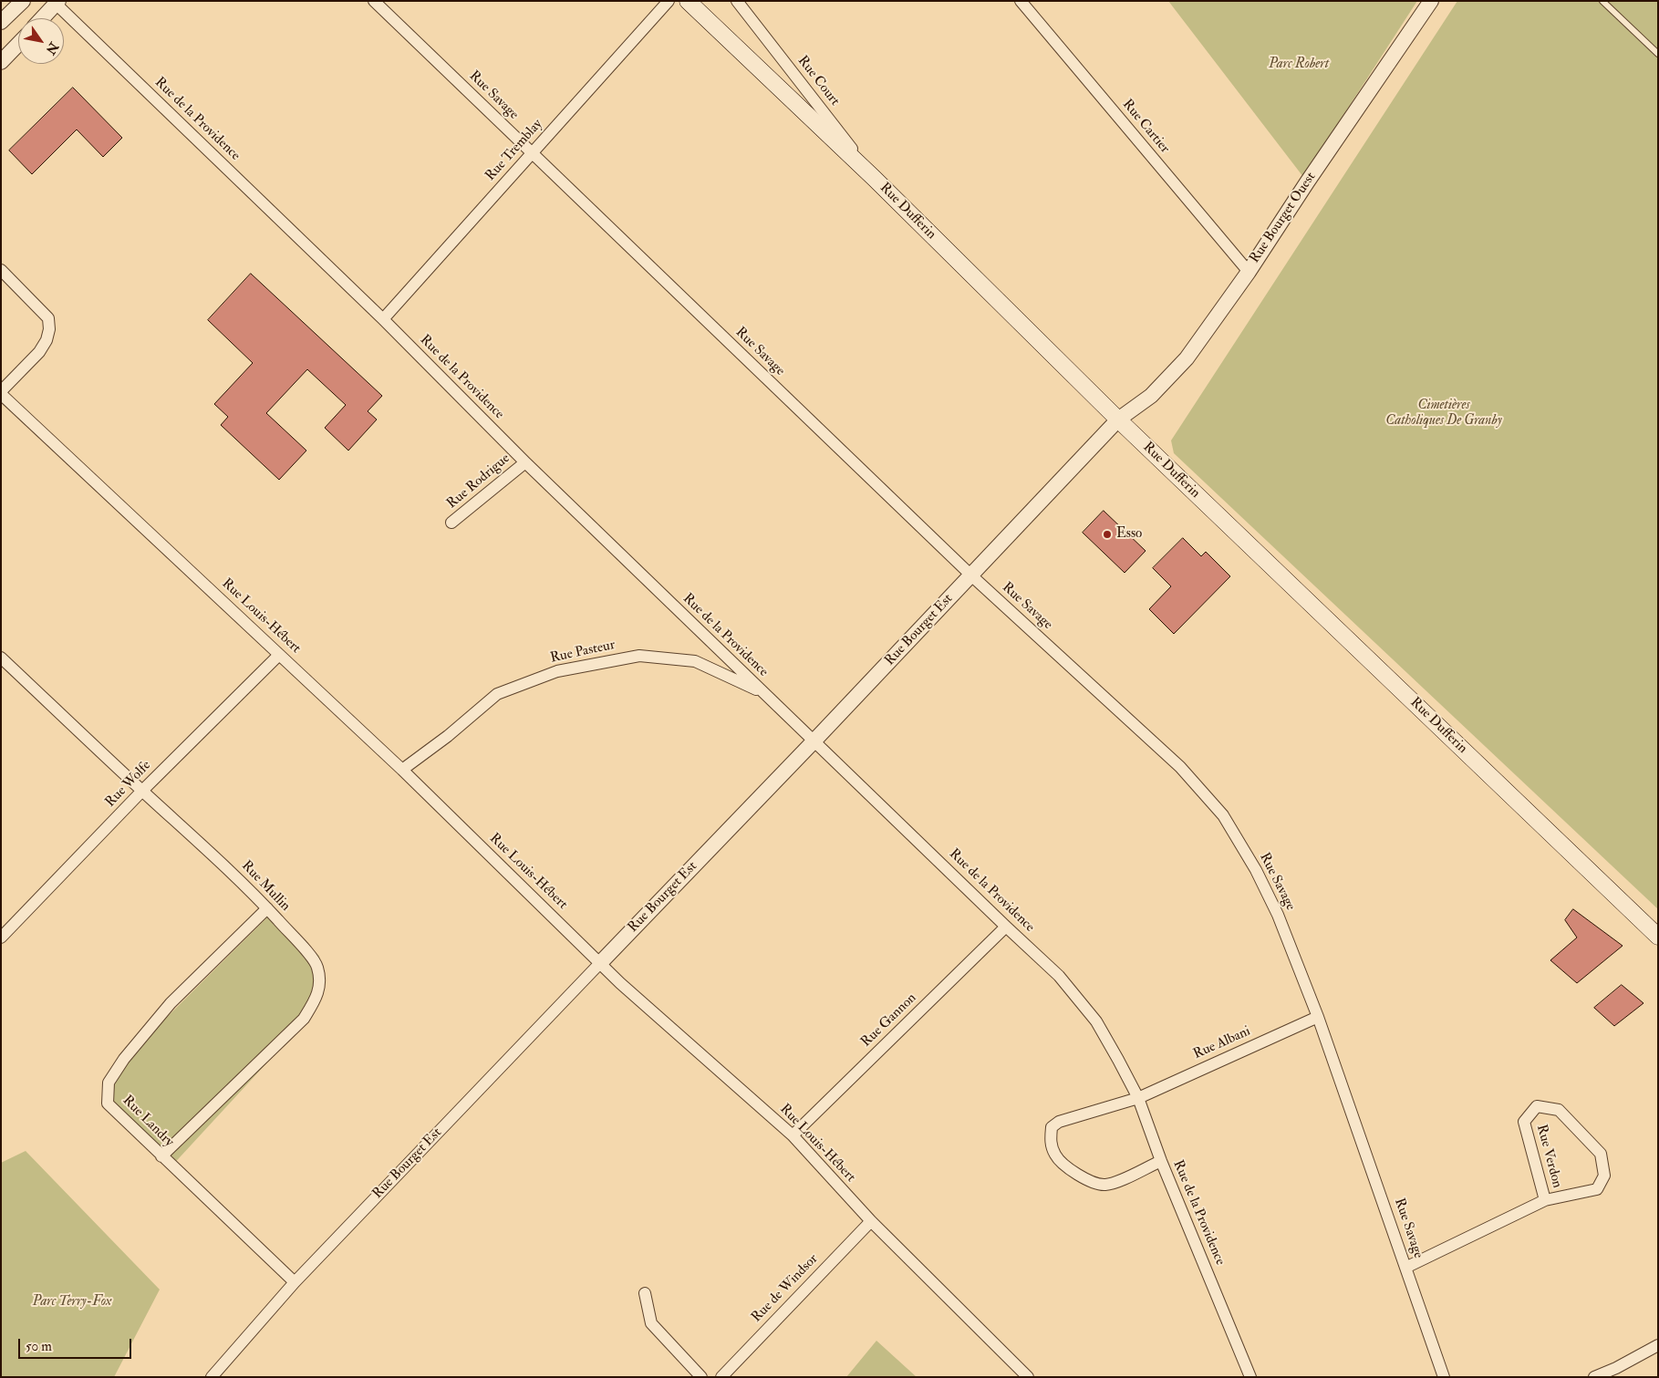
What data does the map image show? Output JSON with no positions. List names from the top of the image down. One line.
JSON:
{"streets":{"main road":["Rue Dufferin"],"street":["Rue Court","Rue Savage","Rue de la Providence","Rue Cartier","Rue Tremblay","Rue Bourget Ouest","Rue Rodrigue","Rue Louis-Hébert","Rue Bourget Est","Rue Pasteur","Rue Wolfe","Rue Mullin","Rue Gannon","Rue Albani","Rue Landry","Rue Verdon","Rue de Windsor"]},"crossings":[["Rue Court","Rue Dufferin"],["Rue Savage","Rue Tremblay"],["Rue Savage","Rue Bourget Est"],["Rue Savage","Rue Albani"],["Rue Savage","Rue Verdon"],["Rue de la Providence","Rue Tremblay"],["Rue de la Providence","Rue Rodrigue"],["Rue de la Providence","Rue Bourget Est"],["Rue de la Providence","Rue Pasteur"],["Rue de la Providence","Rue Gannon"],["Rue de la Providence","Rue Albani"],["Rue Cartier","Rue Bourget Ouest"],["Rue Dufferin","Rue Bourget Ouest"],["Rue Dufferin","Rue Bourget Est"],["Rue Bourget Ouest","Rue Bourget Est"],["Rue Louis-Hébert","Rue Bourget Est"],["Rue Louis-Hébert","Rue Pasteur"],["Rue Louis-Hébert","Rue Wolfe"],["Rue Louis-Hébert","Rue Gannon"],["Rue Louis-Hébert","Rue de Windsor"],["Rue Bourget Est","Rue Landry"],["Rue Wolfe","Rue Mullin"],["Rue Mullin","Rue Landry"]],"parks":["Parc Robert","Cimetières Catholiques De Granby","Parc Terry-Fox"],"places":["Esso"],"scale_bar":"50 m","north":"bottom right"}
